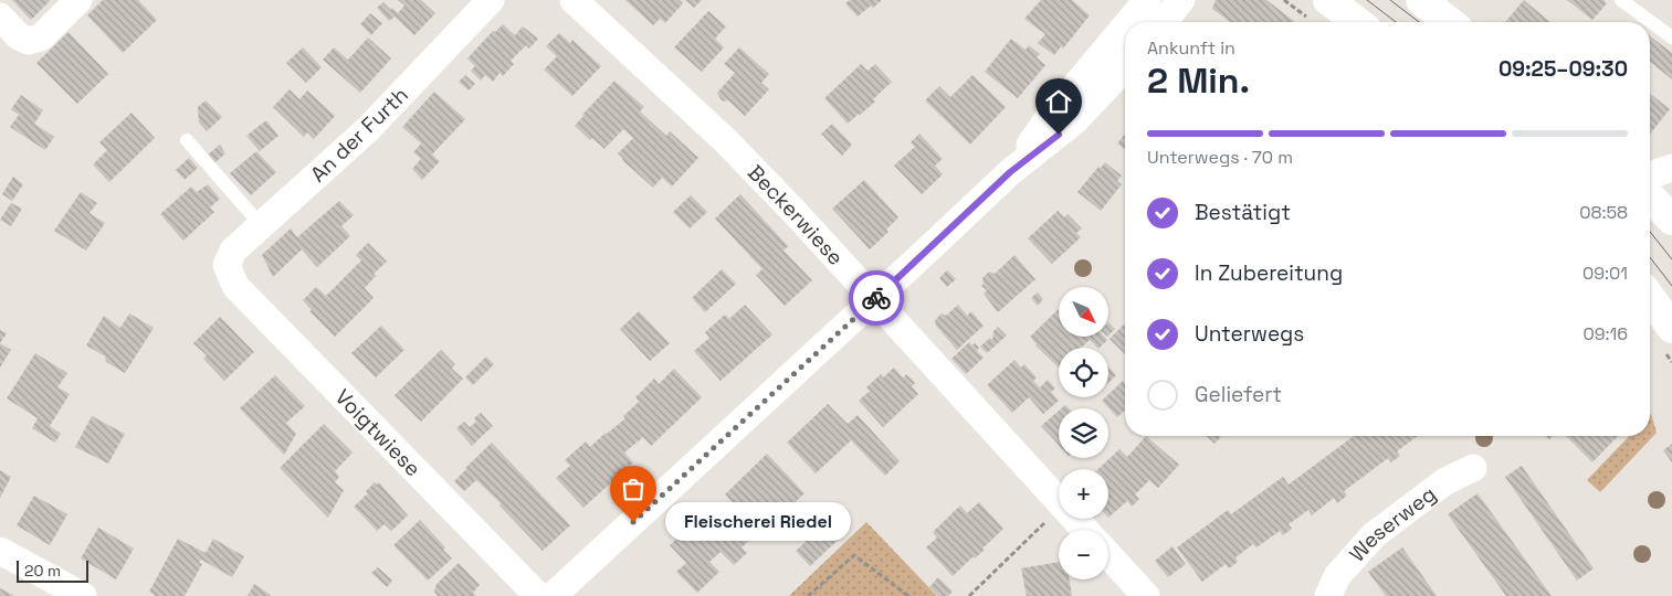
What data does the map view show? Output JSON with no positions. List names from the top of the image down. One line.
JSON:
{"streets":{"street":["An der Furth","Beckerwiese","Voigtwiese","Weserweg"]},"crossings":[["An der Furth","Voigtwiese"]],"places":["Fleischerei Riedel"],"scale_bar":"20 m","north":"bottom right","page":{"heading":["2 Min.","Ankunft in","09:25–09:30"],"bar":"Unterwegs · 70 m","list":[["Bestätigt","08:58"],["In Zubereitung","09:01"],["Unterwegs","09:16"],"Geliefert"],"map_buttons":["+","−"],"bubble":"Fleischerei Riedel","scale":"20 m"}}
